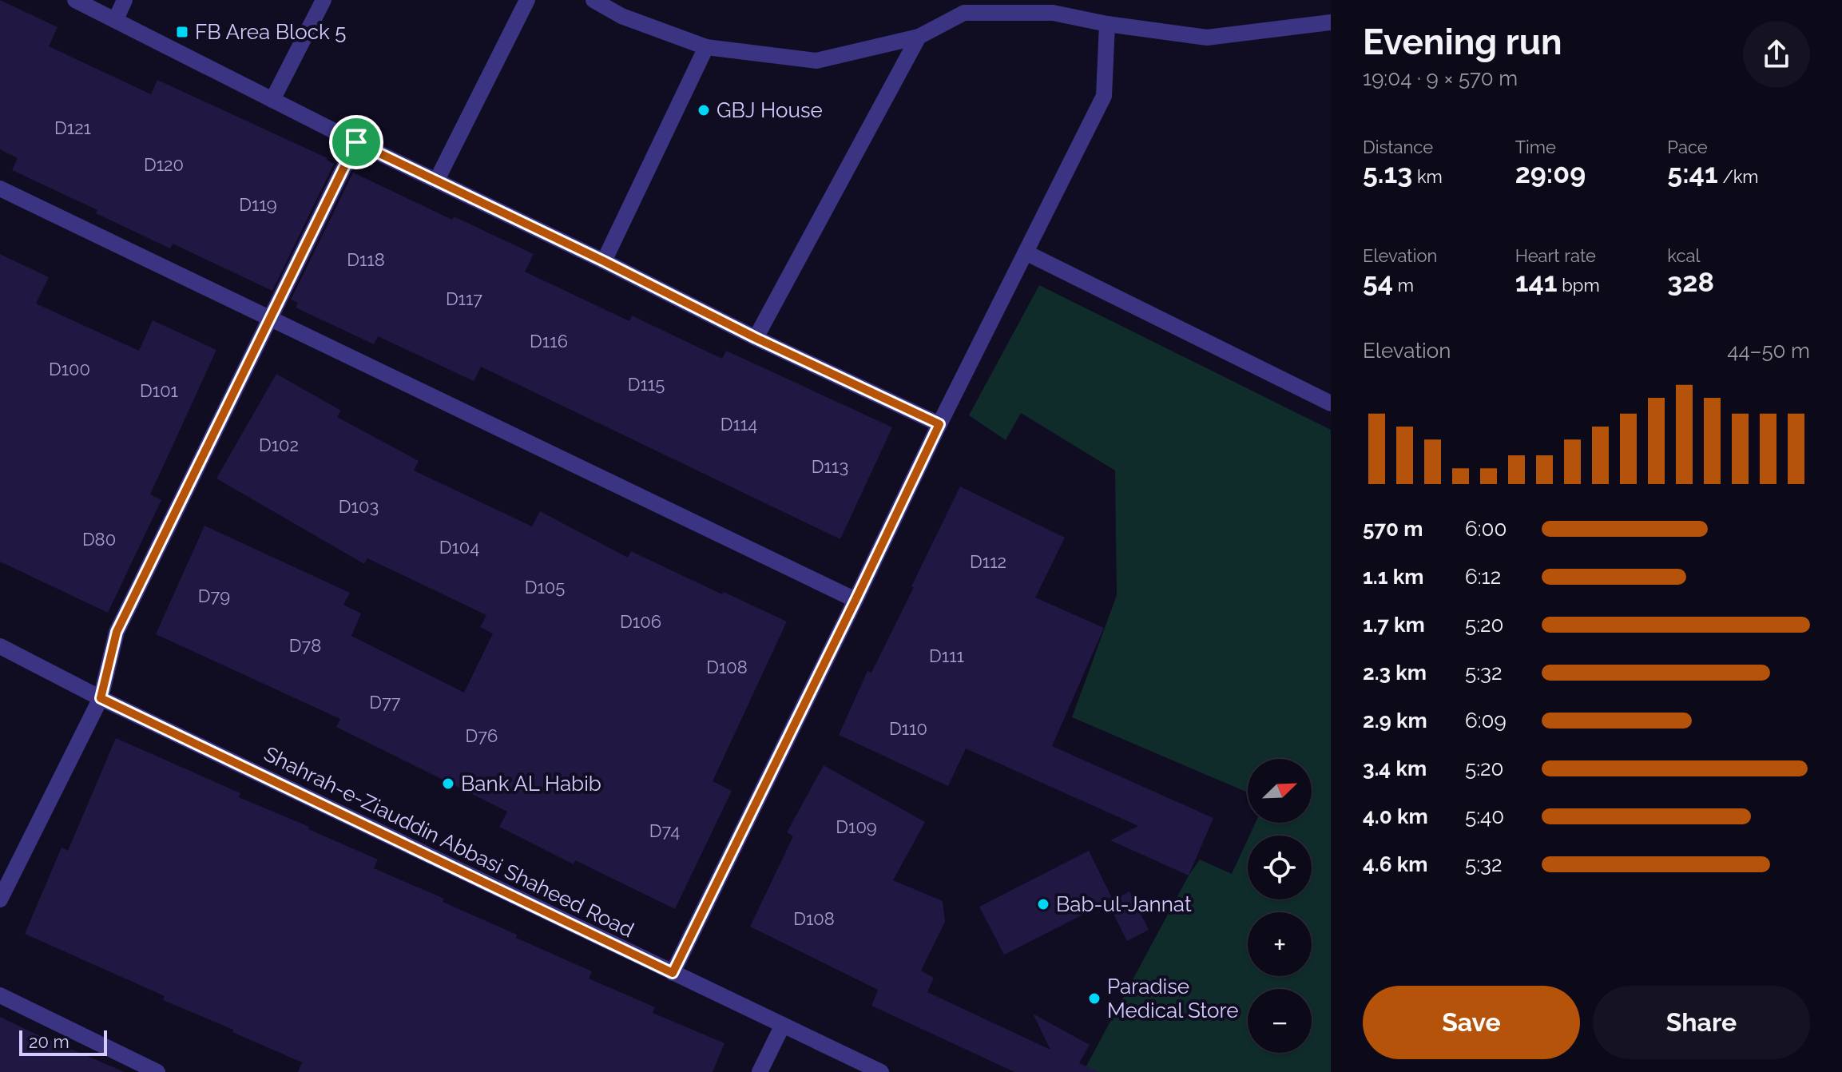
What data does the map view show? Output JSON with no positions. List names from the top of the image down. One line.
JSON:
{"streets":{"street":["Shahrah-e-Ziauddin Abbasi Shaheed Road"]},"places":{"transit":["FB Area Block 5"],"other":["GBJ House","Bank AL Habib","Bab-ul-Jannat","Paradise Medical Store"]},"house_numbers":["D121","D120","D119","D118","D117","D116","D100","D115","D101","D114","D102","D113","D103","D80","D104","D112","D105","D79","D106","D78","D111","D108","D77","D110","D76","D109","D74","D108"],"scale_bar":"20 m","north":"top right","page":{"heading":["Evening run","19:04 · 9 × 570 m"],"stats":[["Distance","5.13 km"],["Time","29:09"],["Pace","5:41 /km"],["Elevation","54 m"],["Heart rate","141 bpm"],["kcal","328"]],"chart":["Elevation","44–50 m"],"list":[{"name":"570 m","note":"6:00"},{"name":"1.1 km","note":"6:12"},{"name":"1.7 km","note":"5:20"},{"name":"2.3 km","note":"5:32"},{"name":"2.9 km","note":"6:09"},{"name":"3.4 km","note":"5:20"},{"name":"4.0 km","note":"5:40"},{"name":"4.6 km","note":"5:32"}],"map_buttons":["+","−"],"buttons":["Save","Share"],"scale":"20 m"}}
